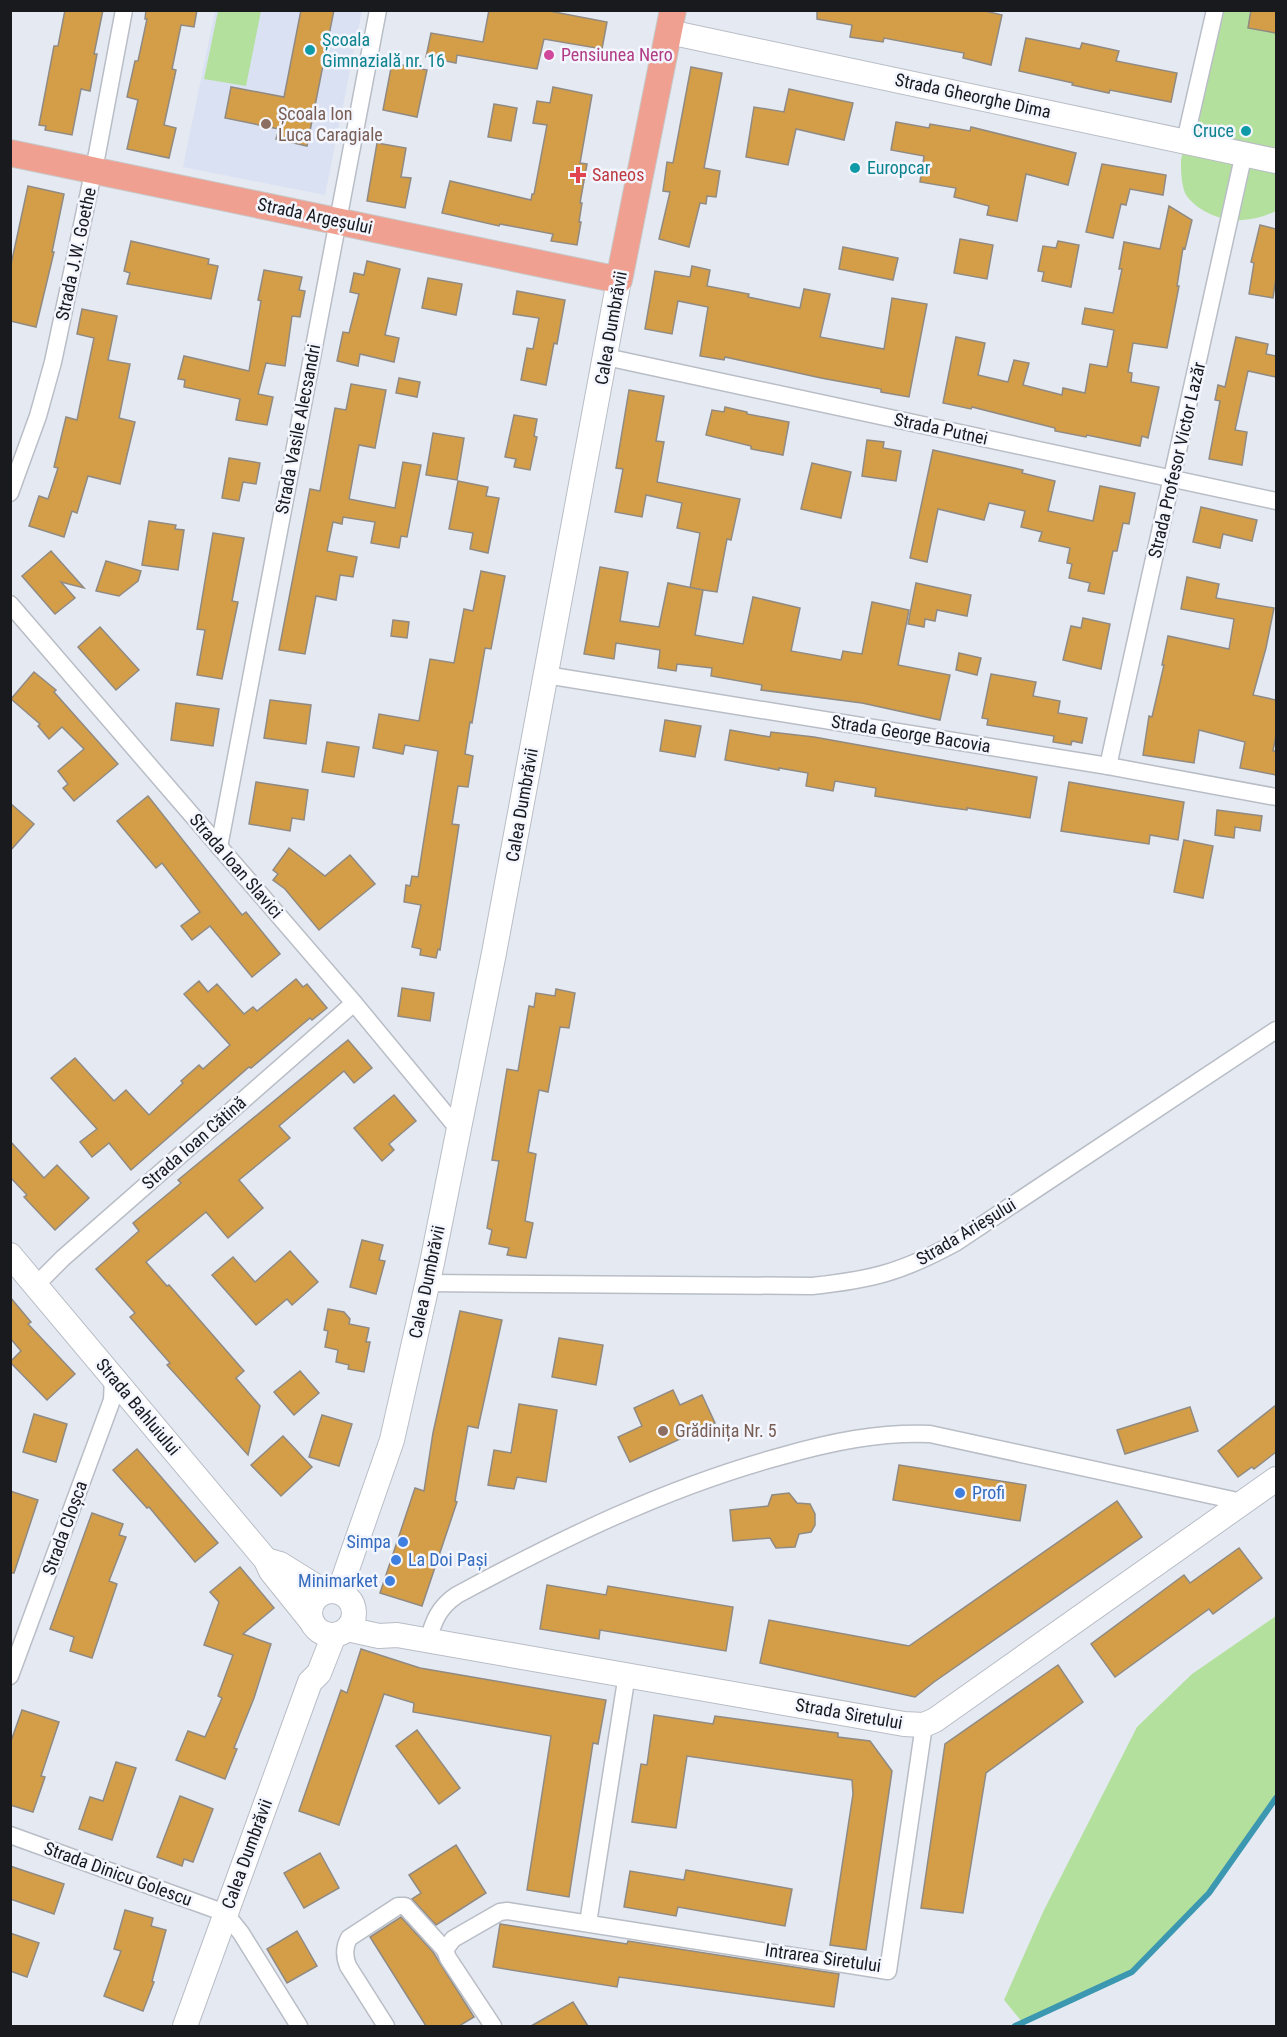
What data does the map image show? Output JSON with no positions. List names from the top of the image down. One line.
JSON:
{"streets":{"main road":["Strada Gheorghe Dima","Strada Argeșului","Calea Dumbrăvii","Strada Bahluiului","Strada Siretului"],"street":["Strada J.W. Goethe","Strada Vasile Alecsandri","Strada Putnei","Strada Profesor Victor Lazăr","Strada George Bacovia","Strada Ioan Slavici","Strada Ioan Cătină","Strada Arieșului","Strada Cloșca","Strada Dinicu Golescu","Intrarea Siretului"]},"crossings":[["Strada Gheorghe Dima","Calea Dumbrăvii"],["Strada Gheorghe Dima","Strada Profesor Victor Lazăr"],["Strada Argeșului","Strada J.W. Goethe"],["Strada Argeșului","Calea Dumbrăvii"],["Strada Argeșului","Strada Vasile Alecsandri"],["Calea Dumbrăvii","Strada Putnei"],["Calea Dumbrăvii","Strada George Bacovia"],["Calea Dumbrăvii","Strada Ioan Slavici"],["Calea Dumbrăvii","Strada Arieșului"],["Calea Dumbrăvii","Strada Bahluiului"],["Calea Dumbrăvii","Strada Siretului"],["Calea Dumbrăvii","Strada Dinicu Golescu"],["Strada Vasile Alecsandri","Strada Ioan Slavici"],["Strada Putnei","Strada Profesor Victor Lazăr"],["Strada Profesor Victor Lazăr","Strada George Bacovia"],["Strada Ioan Slavici","Strada Ioan Cătină"],["Strada Ioan Cătină","Strada Bahluiului"],["Strada Bahluiului","Strada Cloșca"],["Strada Bahluiului","Strada Siretului"],["Strada Siretului","Intrarea Siretului"]],"places":{"other":["Școala Gimnazială nr. 16","Pensiunea Nero","Școala Ion Luca Caragiale","Cruce","Europcar","Grădinița Nr. 5","Profi","Simpa","La Doi Pași","Minimarket"],"health":["Saneos"]}}
